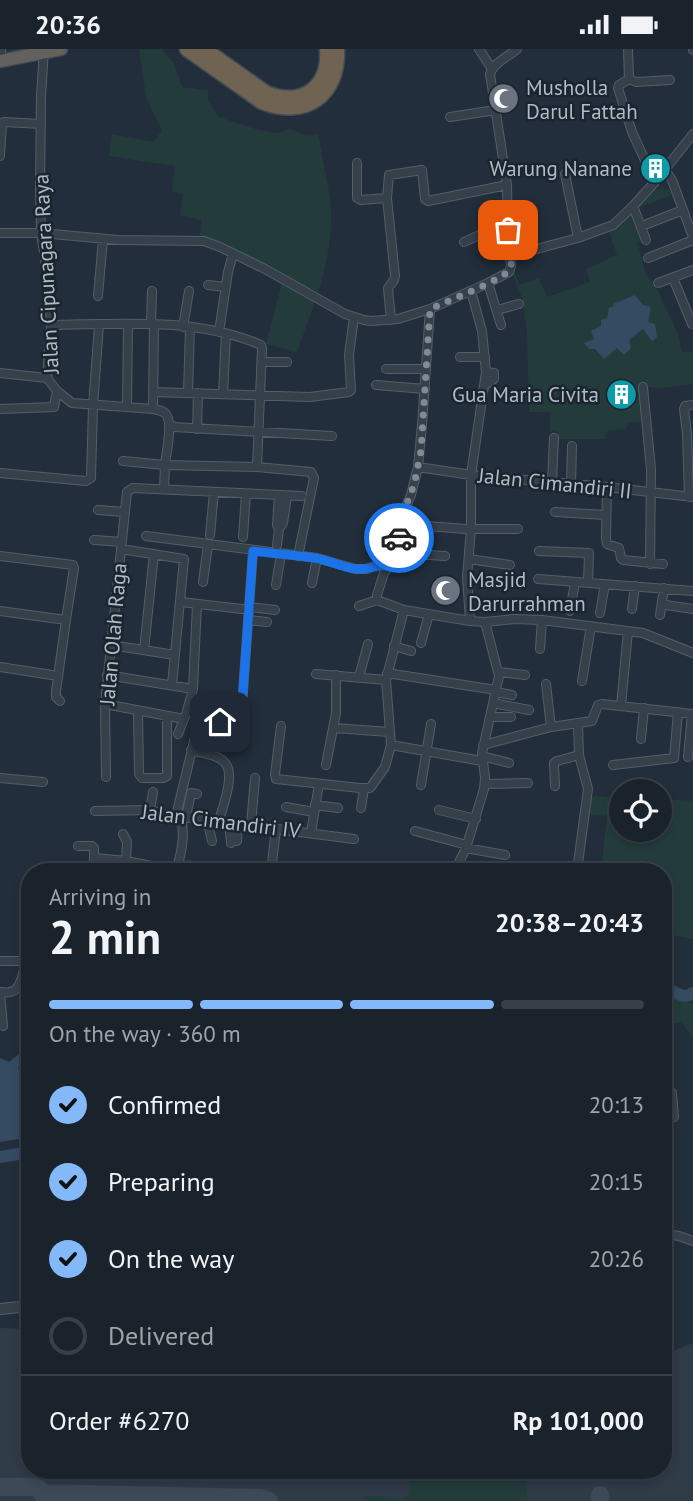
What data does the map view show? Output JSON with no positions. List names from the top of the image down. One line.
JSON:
{"streets":{"street":["Jalan Cipunagara Raya","Jalan Cimandiri II","Jalan Olah Raga","Jalan Cimandiri IV"]},"places":{"mosque":["Musholla Darul Fattah","Masjid Darurrahman"],"building":["Warung Nanane","Gua Maria Civita"]},"page":{"status":"20:36","heading":["2 min","Arriving in","20:38–20:43"],"panel":["Order #6270","Rp 101,000"],"bar":"On the way · 360 m","list":[["Confirmed","20:13"],["Preparing","20:15"],["On the way","20:26"],"Delivered"]}}
